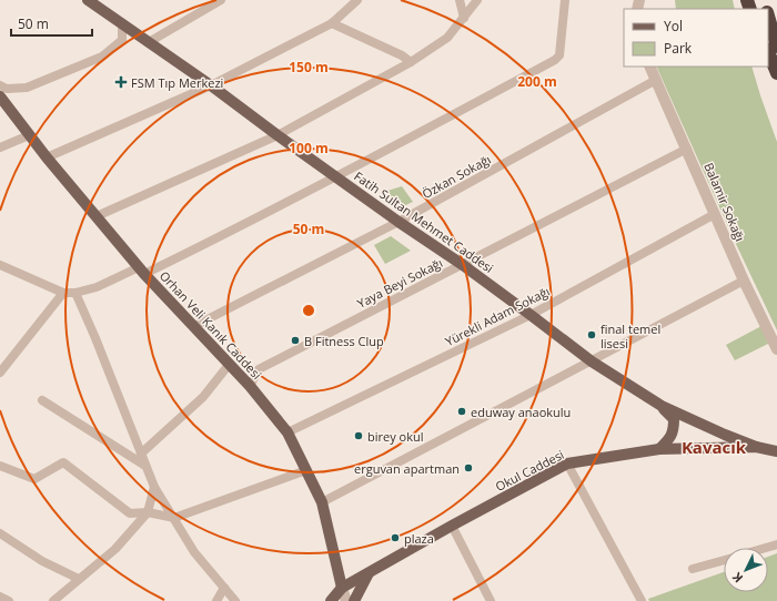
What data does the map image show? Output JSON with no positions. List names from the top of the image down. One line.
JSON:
{"streets":{"main road":["Fatih Sultan Mehmet Caddesi","Orhan Veli Kanık Caddesi","Okul Caddesi"],"street":["Özkan Sokağı","Balamir Sokağı","Yaya Beyi Sokağı","Yürekli Adam Sokağı"]},"crossings":[["Özkan Sokağı","Balamir Sokağı"],["Özkan Sokağı","Fatih Sultan Mehmet Caddesi"],["Özkan Sokağı","Orhan Veli Kanık Caddesi"],["Balamir Sokağı","Yaya Beyi Sokağı"],["Balamir Sokağı","Yürekli Adam Sokağı"],["Fatih Sultan Mehmet Caddesi","Yaya Beyi Sokağı"],["Fatih Sultan Mehmet Caddesi","Yürekli Adam Sokağı"],["Fatih Sultan Mehmet Caddesi","Okul Caddesi"],["Yaya Beyi Sokağı","Orhan Veli Kanık Caddesi"],["Yürekli Adam Sokağı","Orhan Veli Kanık Caddesi"],["Orhan Veli Kanık Caddesi","Okul Caddesi"]],"districts":["Kavacık"],"places":{"health":["FSM Tıp Merkezi"],"other":["final temel lisesi","B Fitness Clup","eduway anaokulu","birey okul","erguvan apartman","plaza"]},"legend":["Yol","Park"],"scale_bar":"50 m","north":"bottom left","rings":["150 m","200 m","100 m","50 m"]}
